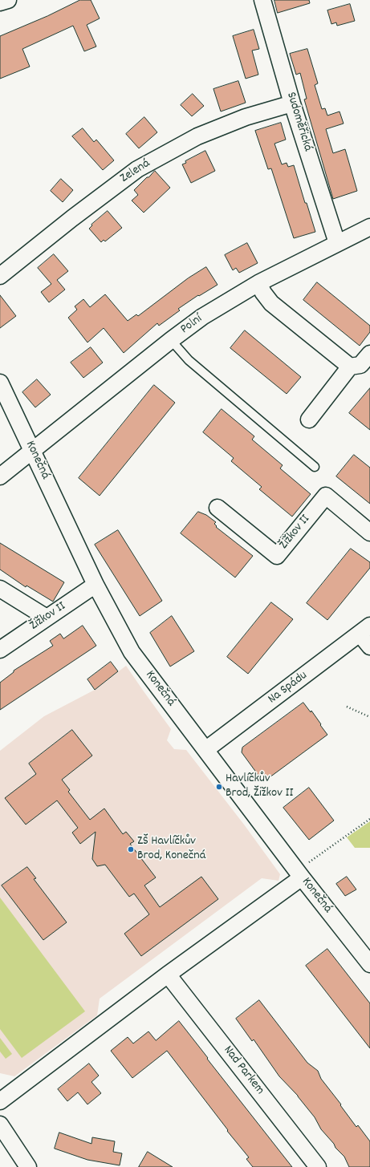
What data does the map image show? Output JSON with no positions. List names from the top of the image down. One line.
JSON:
{"streets":{"street":["Sudoměřická","Zelená","Polní","Konečná","Žižkov II","Na Spádu","Nad Parkem"]},"crossings":[["Sudoměřická","Zelená"],["Sudoměřická","Polní"],["Polní","Konečná"],["Konečná","Žižkov II"],["Konečná","Na Spádu"]],"places":["Havlíčkův Brod, Žižkov II","ZŠ Havlíčkův Brod, Konečná"]}
